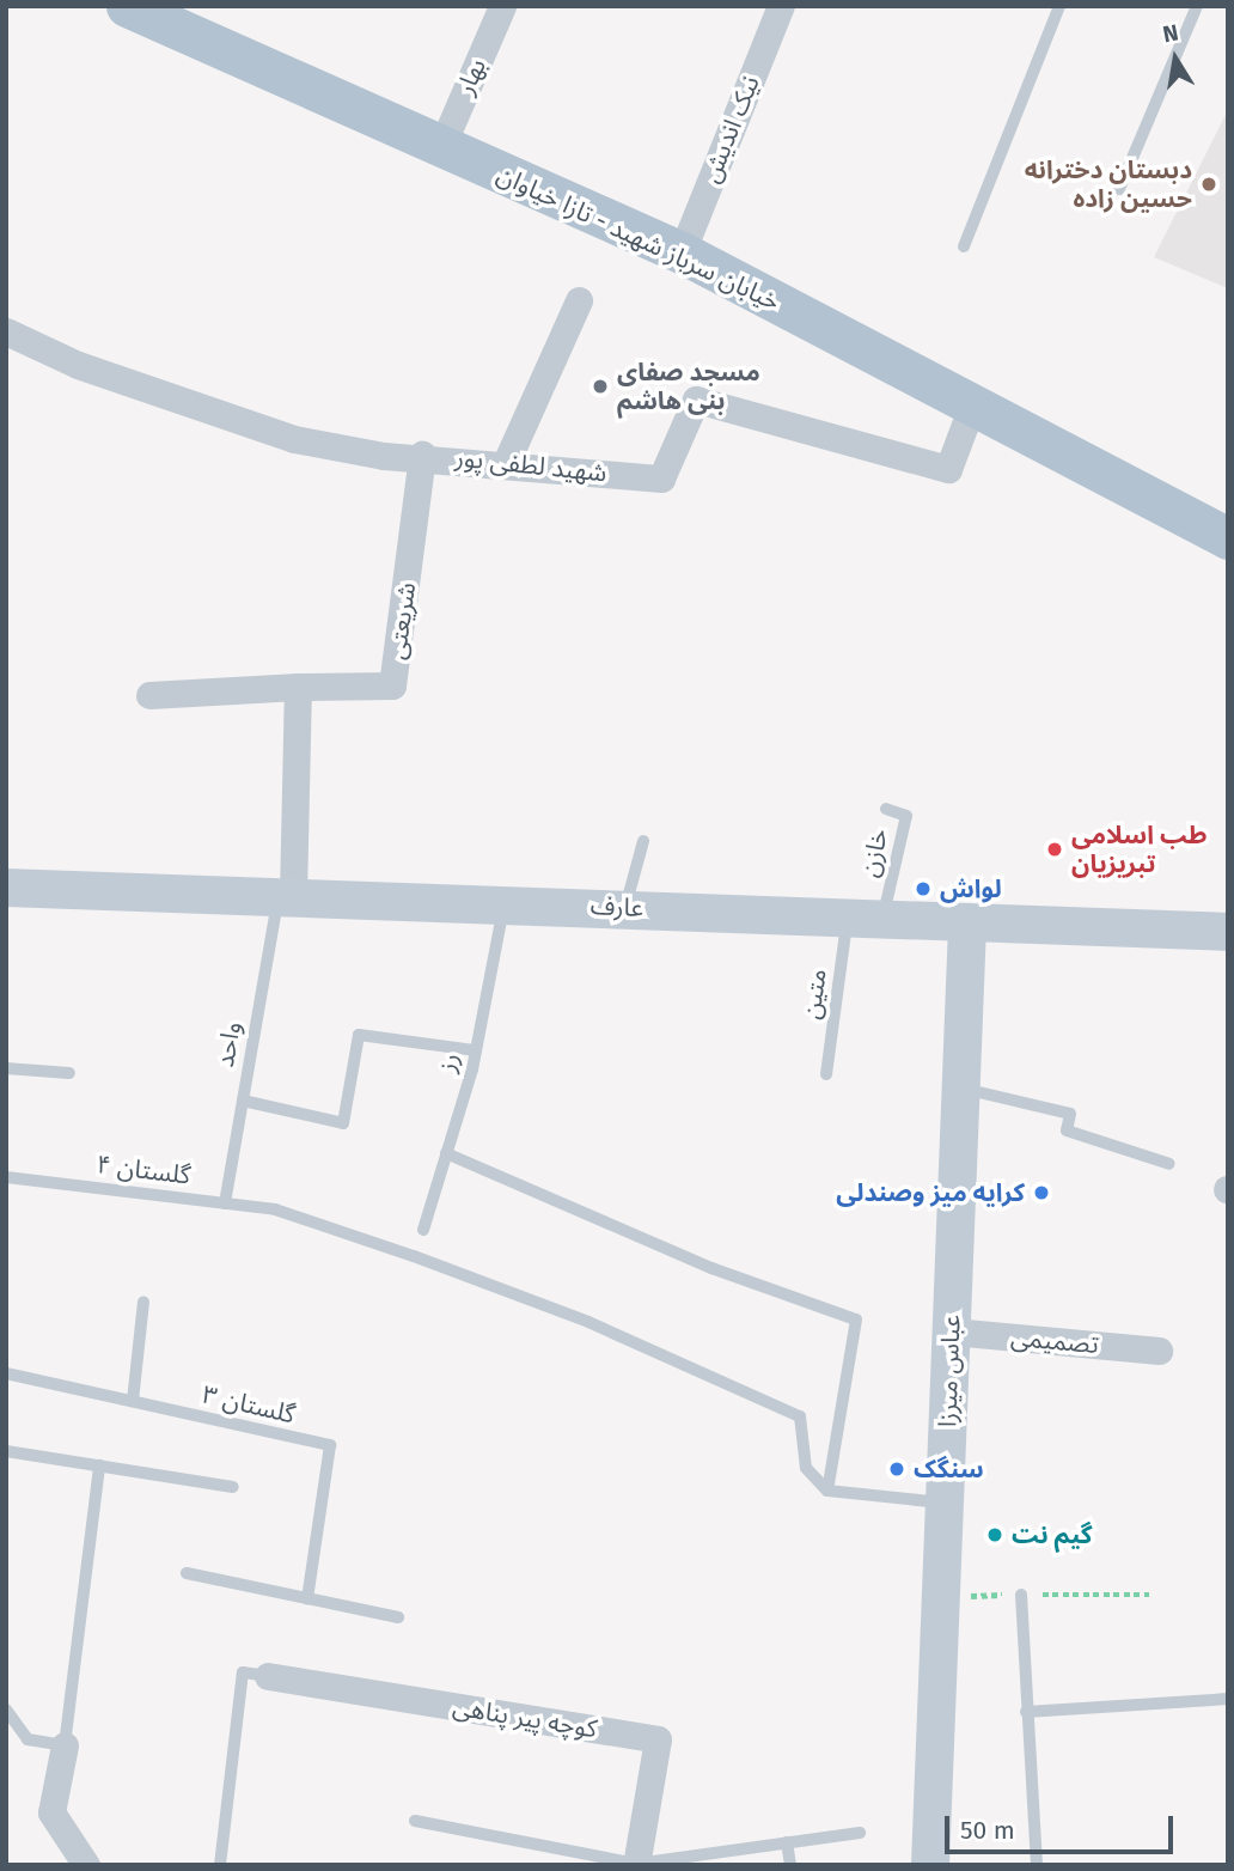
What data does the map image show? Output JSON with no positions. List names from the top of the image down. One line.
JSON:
{"streets":{"main road":["خیابان سرباز شهید - تازا خیاوان","عارف","عباس میرزا"],"street":["بهار","نیک اندیش","شهید لطفی پور","شریعتی","تصمیمی","کوچه پیر پناهی"],"lane":["خازن","متین","واحد","رز","گلستان ۴","گلستان ۳"]},"crossings":[["بهار","خیابان سرباز شهید - تازا خیاوان"],["نیک اندیش","خیابان سرباز شهید - تازا خیاوان"],["خیابان سرباز شهید - تازا خیاوان","شهید لطفی پور"],["شهید لطفی پور","شریعتی"],["خازن","عارف"],["خازن","متین"],["عارف","متین"],["عارف","واحد"],["عارف","رز"],["عارف","عباس میرزا"],["واحد","گلستان ۴"],["تصمیمی","عباس میرزا"]],"places":["دبستان دخترانه حسین زاده","مسجد صفای بنی هاشم","طب اسلامی تبریزیان","لواش","کرایه میز وصندلی","سنگک","گیم نت"],"scale_bar":"50 m","north":"top"}
